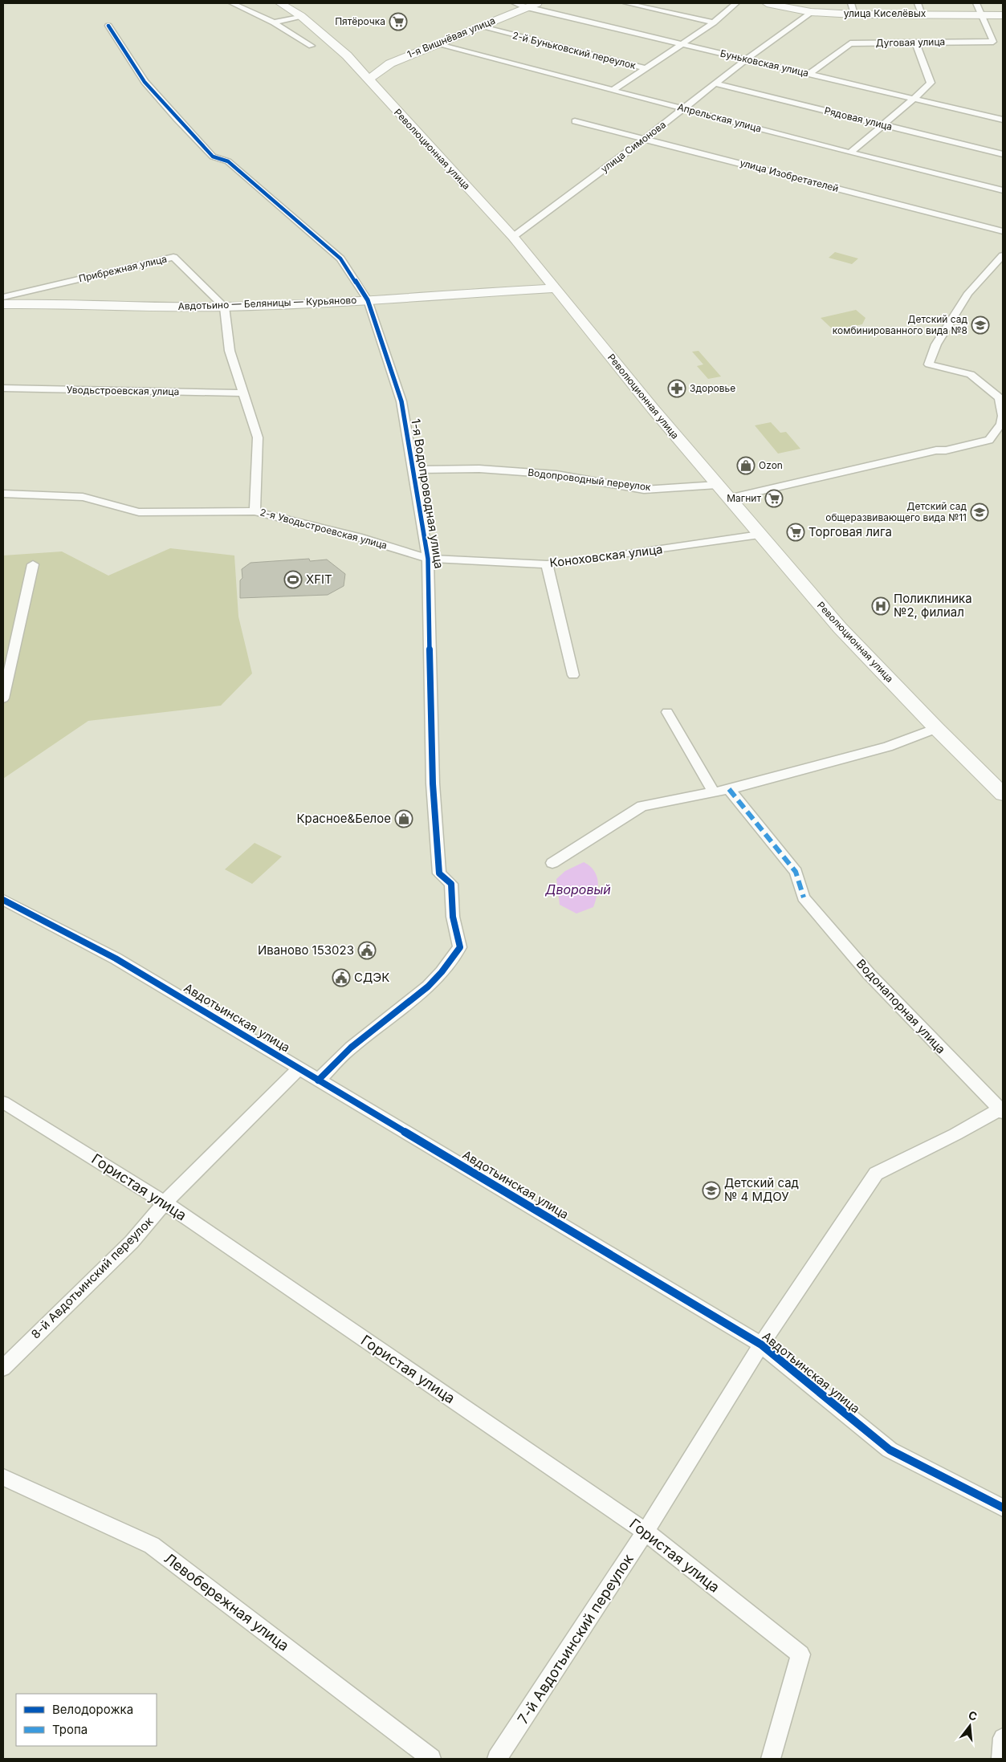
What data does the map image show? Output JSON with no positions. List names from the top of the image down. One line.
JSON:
{"streets":{"main road":["улица Киселёвых","1-я Вишнёвая улица","Революционная улица","Авдотьино — Беляницы — Курьяново"],"street":["Дуговая улица","2-й Буньковский переулок","Буньковская улица","Апрельская улица","Рядовая улица","улица Симонова","улица Изобретателей","Прибрежная улица","Уводьстроевская улица","Водопроводный переулок","1-я Водопроводная улица","2-я Уводьстроевская улица","Коноховская улица","Водонапорная улица","Авдотьинская улица","Гористая улица","8-й Авдотьинский переулок","Левобережная улица","7-й Авдотьинский переулок"]},"crossings":[["улица Киселёвых","Дуговая улица"],["улица Киселёвых","улица Симонова"],["1-я Вишнёвая улица","2-й Буньковский переулок"],["1-я Вишнёвая улица","Буньковская улица"],["1-я Вишнёвая улица","Апрельская улица"],["1-я Вишнёвая улица","Революционная улица"],["Дуговая улица","Буньковская улица"],["Буньковская улица","улица Симонова"],["Апрельская улица","улица Симонова"],["Рядовая улица","улица Симонова"],["улица Симонова","Революционная улица"],["улица Симонова","улица Изобретателей"],["Революционная улица","Авдотьино — Беляницы — Курьяново"],["Революционная улица","Водопроводный переулок"],["Революционная улица","Коноховская улица"],["Прибрежная улица","Авдотьино — Беляницы — Курьяново"],["Авдотьино — Беляницы — Курьяново","1-я Водопроводная улица"],["Водопроводный переулок","1-я Водопроводная улица"],["1-я Водопроводная улица","2-я Уводьстроевская улица"],["1-я Водопроводная улица","Коноховская улица"],["1-я Водопроводная улица","Авдотьинская улица"],["2-я Уводьстроевская улица","Коноховская улица"],["Водонапорная улица","7-й Авдотьинский переулок"],["Авдотьинская улица","8-й Авдотьинский переулок"],["Авдотьинская улица","7-й Авдотьинский переулок"],["Гористая улица","8-й Авдотьинский переулок"],["Гористая улица","7-й Авдотьинский переулок"]],"water":["Дворовый"],"places":{"supermarket":["Пятёрочка","Магнит","Торговая лига"],"school or university":["Детский сад комбинированного вида №8","Детский сад общеразвивающего вида №11","Детский сад № 4 МДОУ"],"pharmacy":["Здоровье"],"shop":["Ozon","Красное&Белое"],"sports":["XFIT"],"hospital":["Поликлиника №2, филиал"],"public building":["Иваново 153023","СДЭК"]},"legend":["Велодорожка","Тропа"],"north":"top"}
